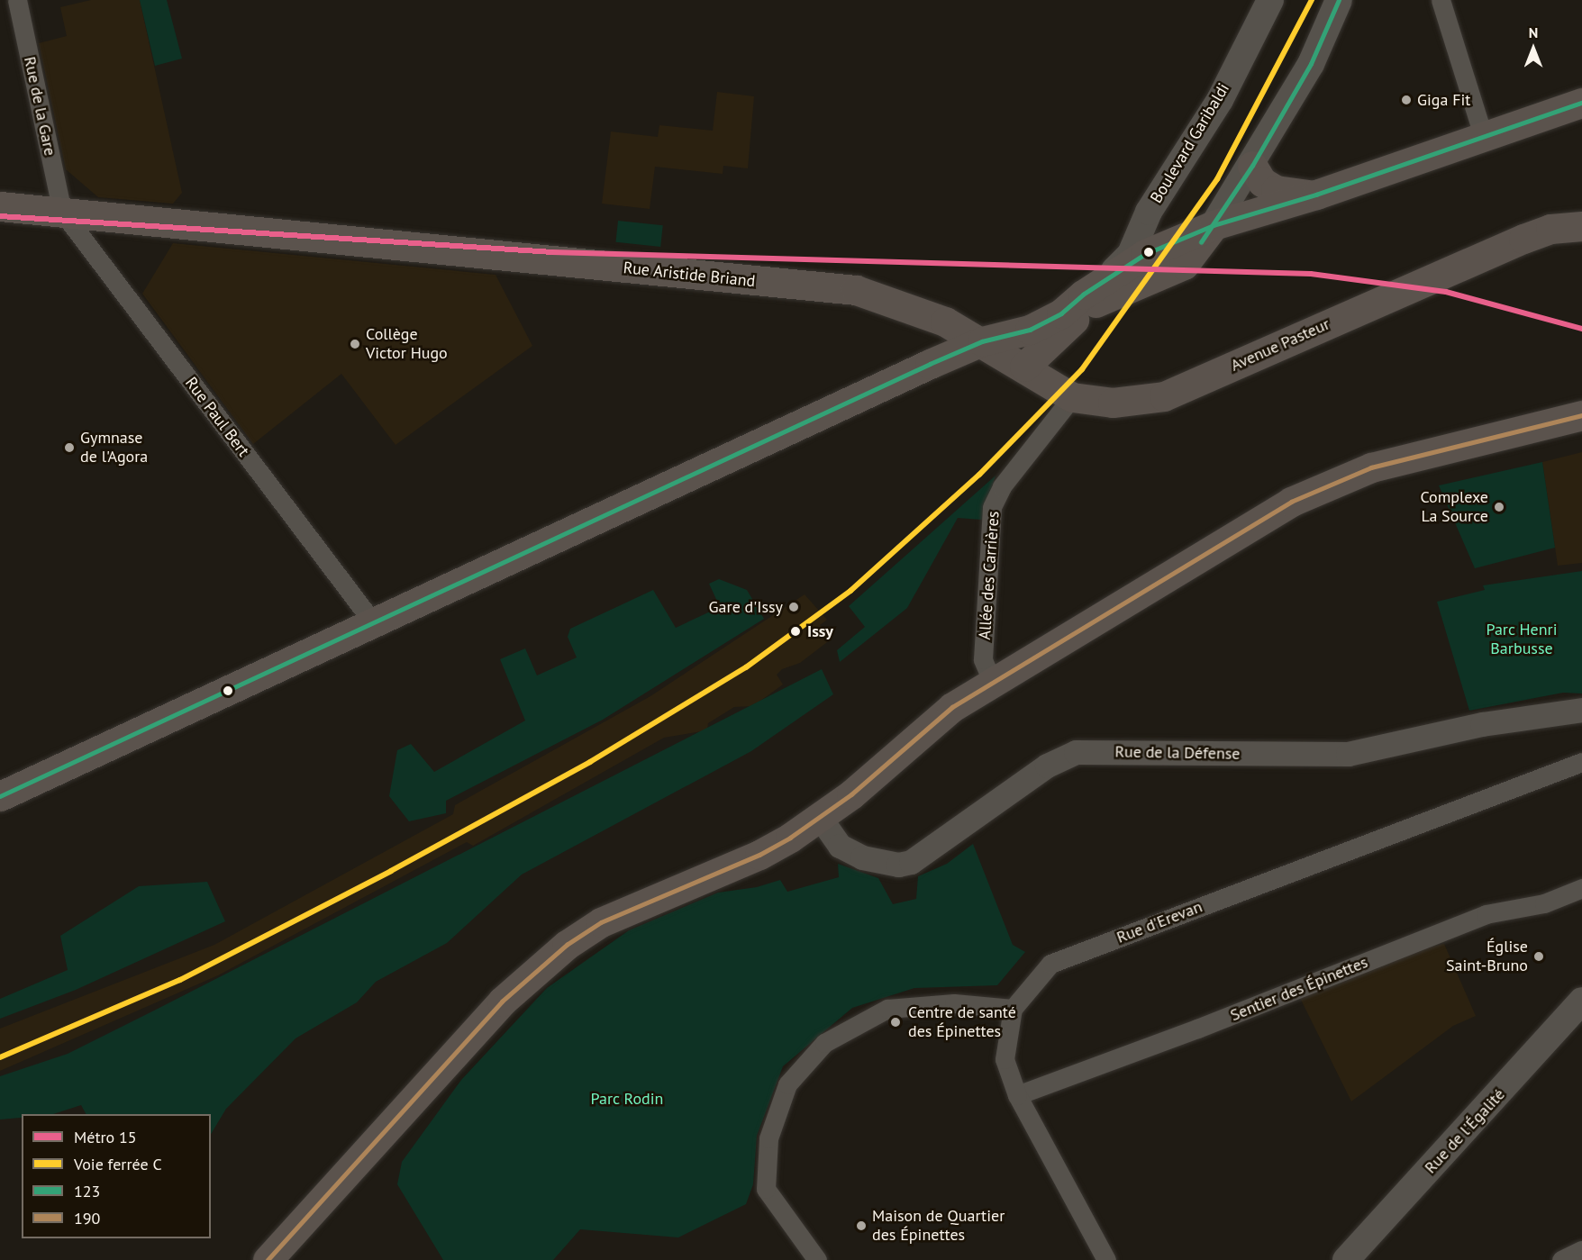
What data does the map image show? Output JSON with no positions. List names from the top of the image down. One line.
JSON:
{"streets":{"main road":["Boulevard Garibaldi","Rue Aristide Briand","Avenue Pasteur","Rue de l'Égalité"],"street":["Rue de la Gare","Rue Paul Bert","Allée des Carrières","Rue de la Défense","Rue d'Erevan","Sentier des Épinettes"]},"crossings":[["Rue de la Gare","Rue Aristide Briand"],["Rue de la Gare","Rue Paul Bert"],["Rue Aristide Briand","Avenue Pasteur"],["Rue Aristide Briand","Rue Paul Bert"],["Avenue Pasteur","Allée des Carrières"]],"parks":["Parc Henri Barbusse","Parc Rodin"],"places":["Giga Fit","Collège Victor Hugo","Gymnase de l'Agora","Complexe La Source","Gare d'Issy","Issy","Église Saint-Bruno","Centre de santé des Épinettes","Maison de Quartier des Épinettes"],"lines":["rail line C","transit line 123","metro line 15","transit line 190"],"legend":["Métro 15","Voie ferrée C","123","190"],"north":"top"}
